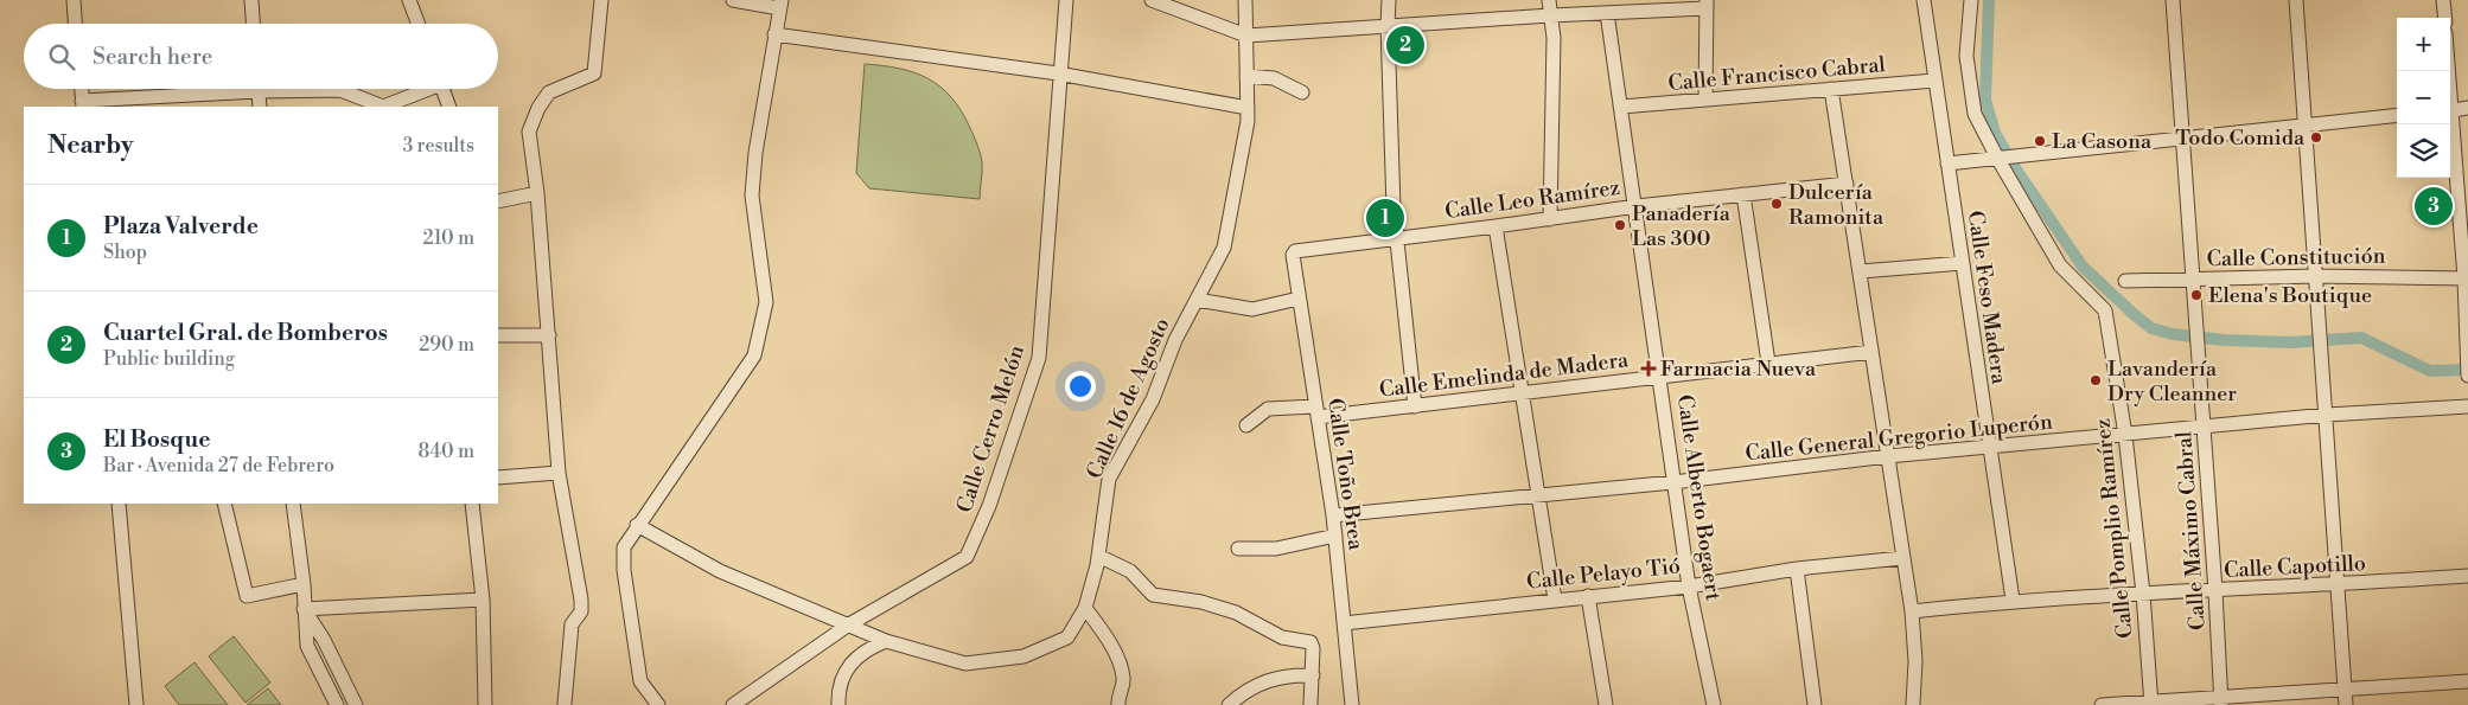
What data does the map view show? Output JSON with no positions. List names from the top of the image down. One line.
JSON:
{"streets":{"street":["Calle Francisco Cabral","Calle Leo Ramírez","Calle Constitución","Calle Feso Madera","Calle Emelinda de Madera","Calle 16 de Agosto","Calle Cerro Melón","Calle General Gregorio Luperón","Calle Toño Brea","Calle Alberto Bogaert","Calle Pomplio Ramírez","Calle Máximo Cabral","Calle Capotillo","Calle Pelayo Tió"]},"crossings":[["Calle Francisco Cabral","Calle Feso Madera"],["Calle Francisco Cabral","Calle Alberto Bogaert"],["Calle Leo Ramírez","Calle Toño Brea"],["Calle Leo Ramírez","Calle Alberto Bogaert"],["Calle Constitución","Calle Máximo Cabral"],["Calle Feso Madera","Calle General Gregorio Luperón"],["Calle Feso Madera","Calle Capotillo"],["Calle Emelinda de Madera","Calle Toño Brea"],["Calle Emelinda de Madera","Calle Alberto Bogaert"],["Calle 16 de Agosto","Calle Cerro Melón"],["Calle General Gregorio Luperón","Calle Toño Brea"],["Calle General Gregorio Luperón","Calle Alberto Bogaert"],["Calle General Gregorio Luperón","Calle Pomplio Ramírez"],["Calle General Gregorio Luperón","Calle Máximo Cabral"],["Calle Toño Brea","Calle Pelayo Tió"],["Calle Alberto Bogaert","Calle Pelayo Tió"],["Calle Pomplio Ramírez","Calle Capotillo"],["Calle Máximo Cabral","Calle Capotillo"]],"places":{"other":["Todo Comida","La Casona","Dulcería Ramonita","Panadería Las 300","Elena's Boutique","Lavandería Dry Cleanner"],"health":["Farmacia Nueva"]},"page":{"map_buttons":["+","−"],"pins":["2","3","1"],"search":"Search here","heading":["Nearby","3 results"],"list":[{"mark":"1","name":"Plaza Valverde","note":"Shop","value":"210 m"},{"mark":"2","name":"Cuartel Gral. de Bomberos","note":"Public building","value":"290 m"},{"mark":"3","name":"El Bosque","note":"Bar · Avenida 27 de Febrero","value":"840 m"}]}}
